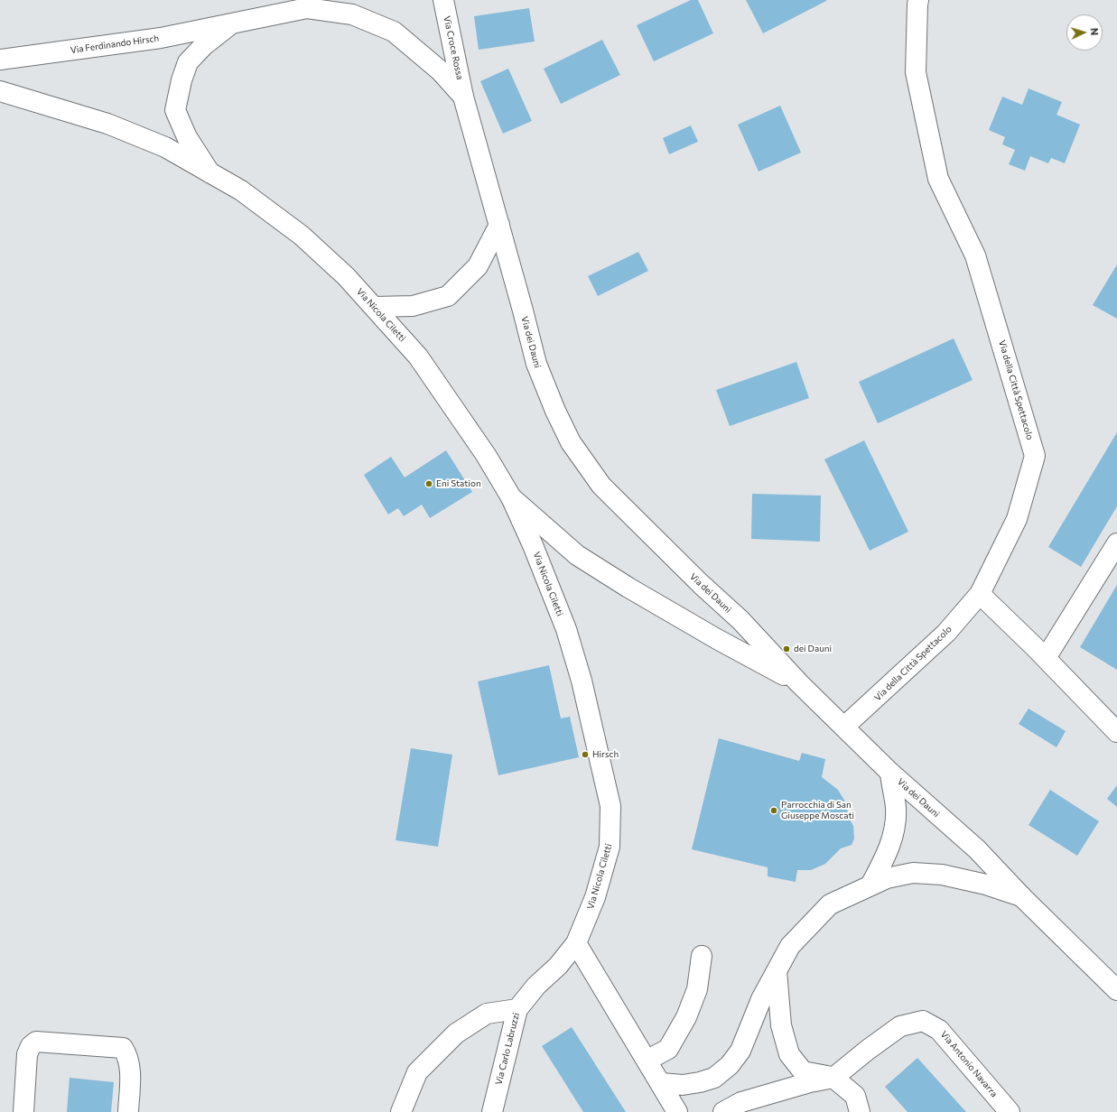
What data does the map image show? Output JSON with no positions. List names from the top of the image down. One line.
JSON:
{"streets":{"street":["Via Ferdinando Hirsch","Via Croce Rossa","Via Nicola Ciletti","Via dei Dauni","Via della Città Spettacolo","Via Carlo Labruzzi","Via Antonio Navarra"]},"crossings":[["Via Croce Rossa","Via dei Dauni"],["Via Nicola Ciletti","Via dei Dauni"],["Via Nicola Ciletti","Via Carlo Labruzzi"],["Via dei Dauni","Via della Città Spettacolo"]],"places":["Eni Station","dei Dauni","Hirsch","Parrocchia di San Giuseppe Moscati"],"north":"right"}
